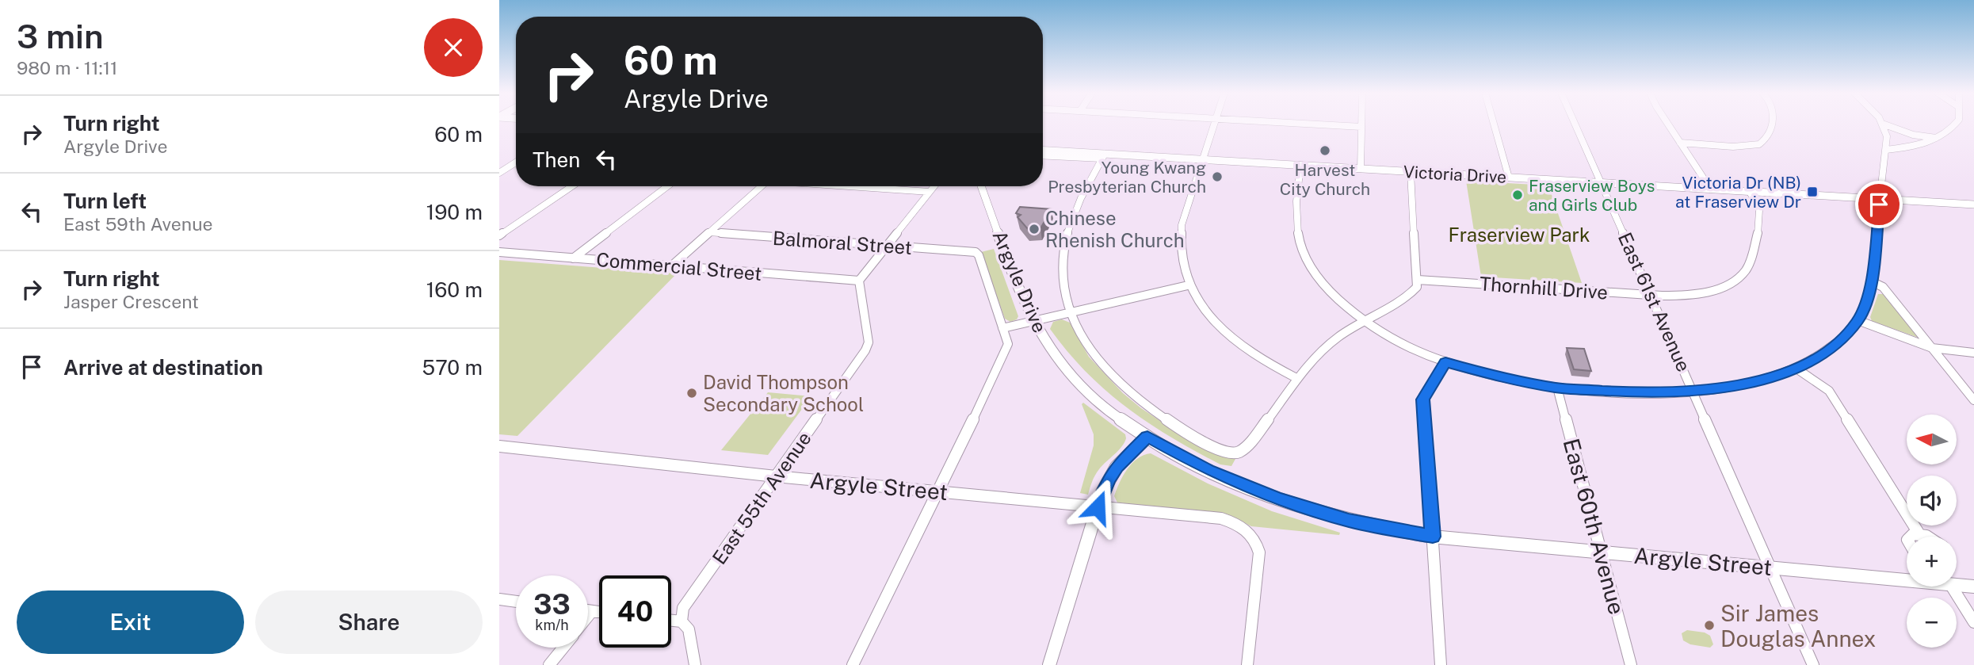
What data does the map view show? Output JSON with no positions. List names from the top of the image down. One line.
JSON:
{"streets":{"street":["Victoria Drive","Balmoral Street","Commercial Street","Argyle Drive","Thornhill Drive","East 61st Avenue","Argyle Street","East 55th Avenue","East 60th Avenue"]},"crossings":[["Victoria Drive","Thornhill Drive"],["Victoria Drive","East 61st Avenue"],["Commercial Street","East 55th Avenue"],["Argyle Drive","Argyle Street"],["Thornhill Drive","East 61st Avenue"],["East 61st Avenue","Argyle Street"],["Argyle Street","East 55th Avenue"],["Argyle Street","East 60th Avenue"]],"parks":["Fraserview Park"],"places":{"other":["Harvest City Church","Young Kwang Presbyterian Church","Fraserview Boys and Girls Club","Chinese Rhenish Church","David Thompson Secondary School","Sir James Douglas Annex"],"transit":["Victoria Dr (NB) at Fraserview Dr"]},"north":"left","page":{"heading":["3 min","980 m · 11:11"],"turn":["60 m","Argyle Drive"],"list":[{"name":"Turn right","note":"Argyle Drive","value":"60 m"},{"name":"Turn left","note":"East 59th Avenue","value":"190 m"},{"name":"Turn right","note":"Jasper Crescent","value":"160 m"},{"name":"Arrive at destination","value":"570 m"}],"then":"Then","map_buttons":["+","−"],"speed":"33 km/h","limit":"40","buttons":["Exit","Share"]}}
